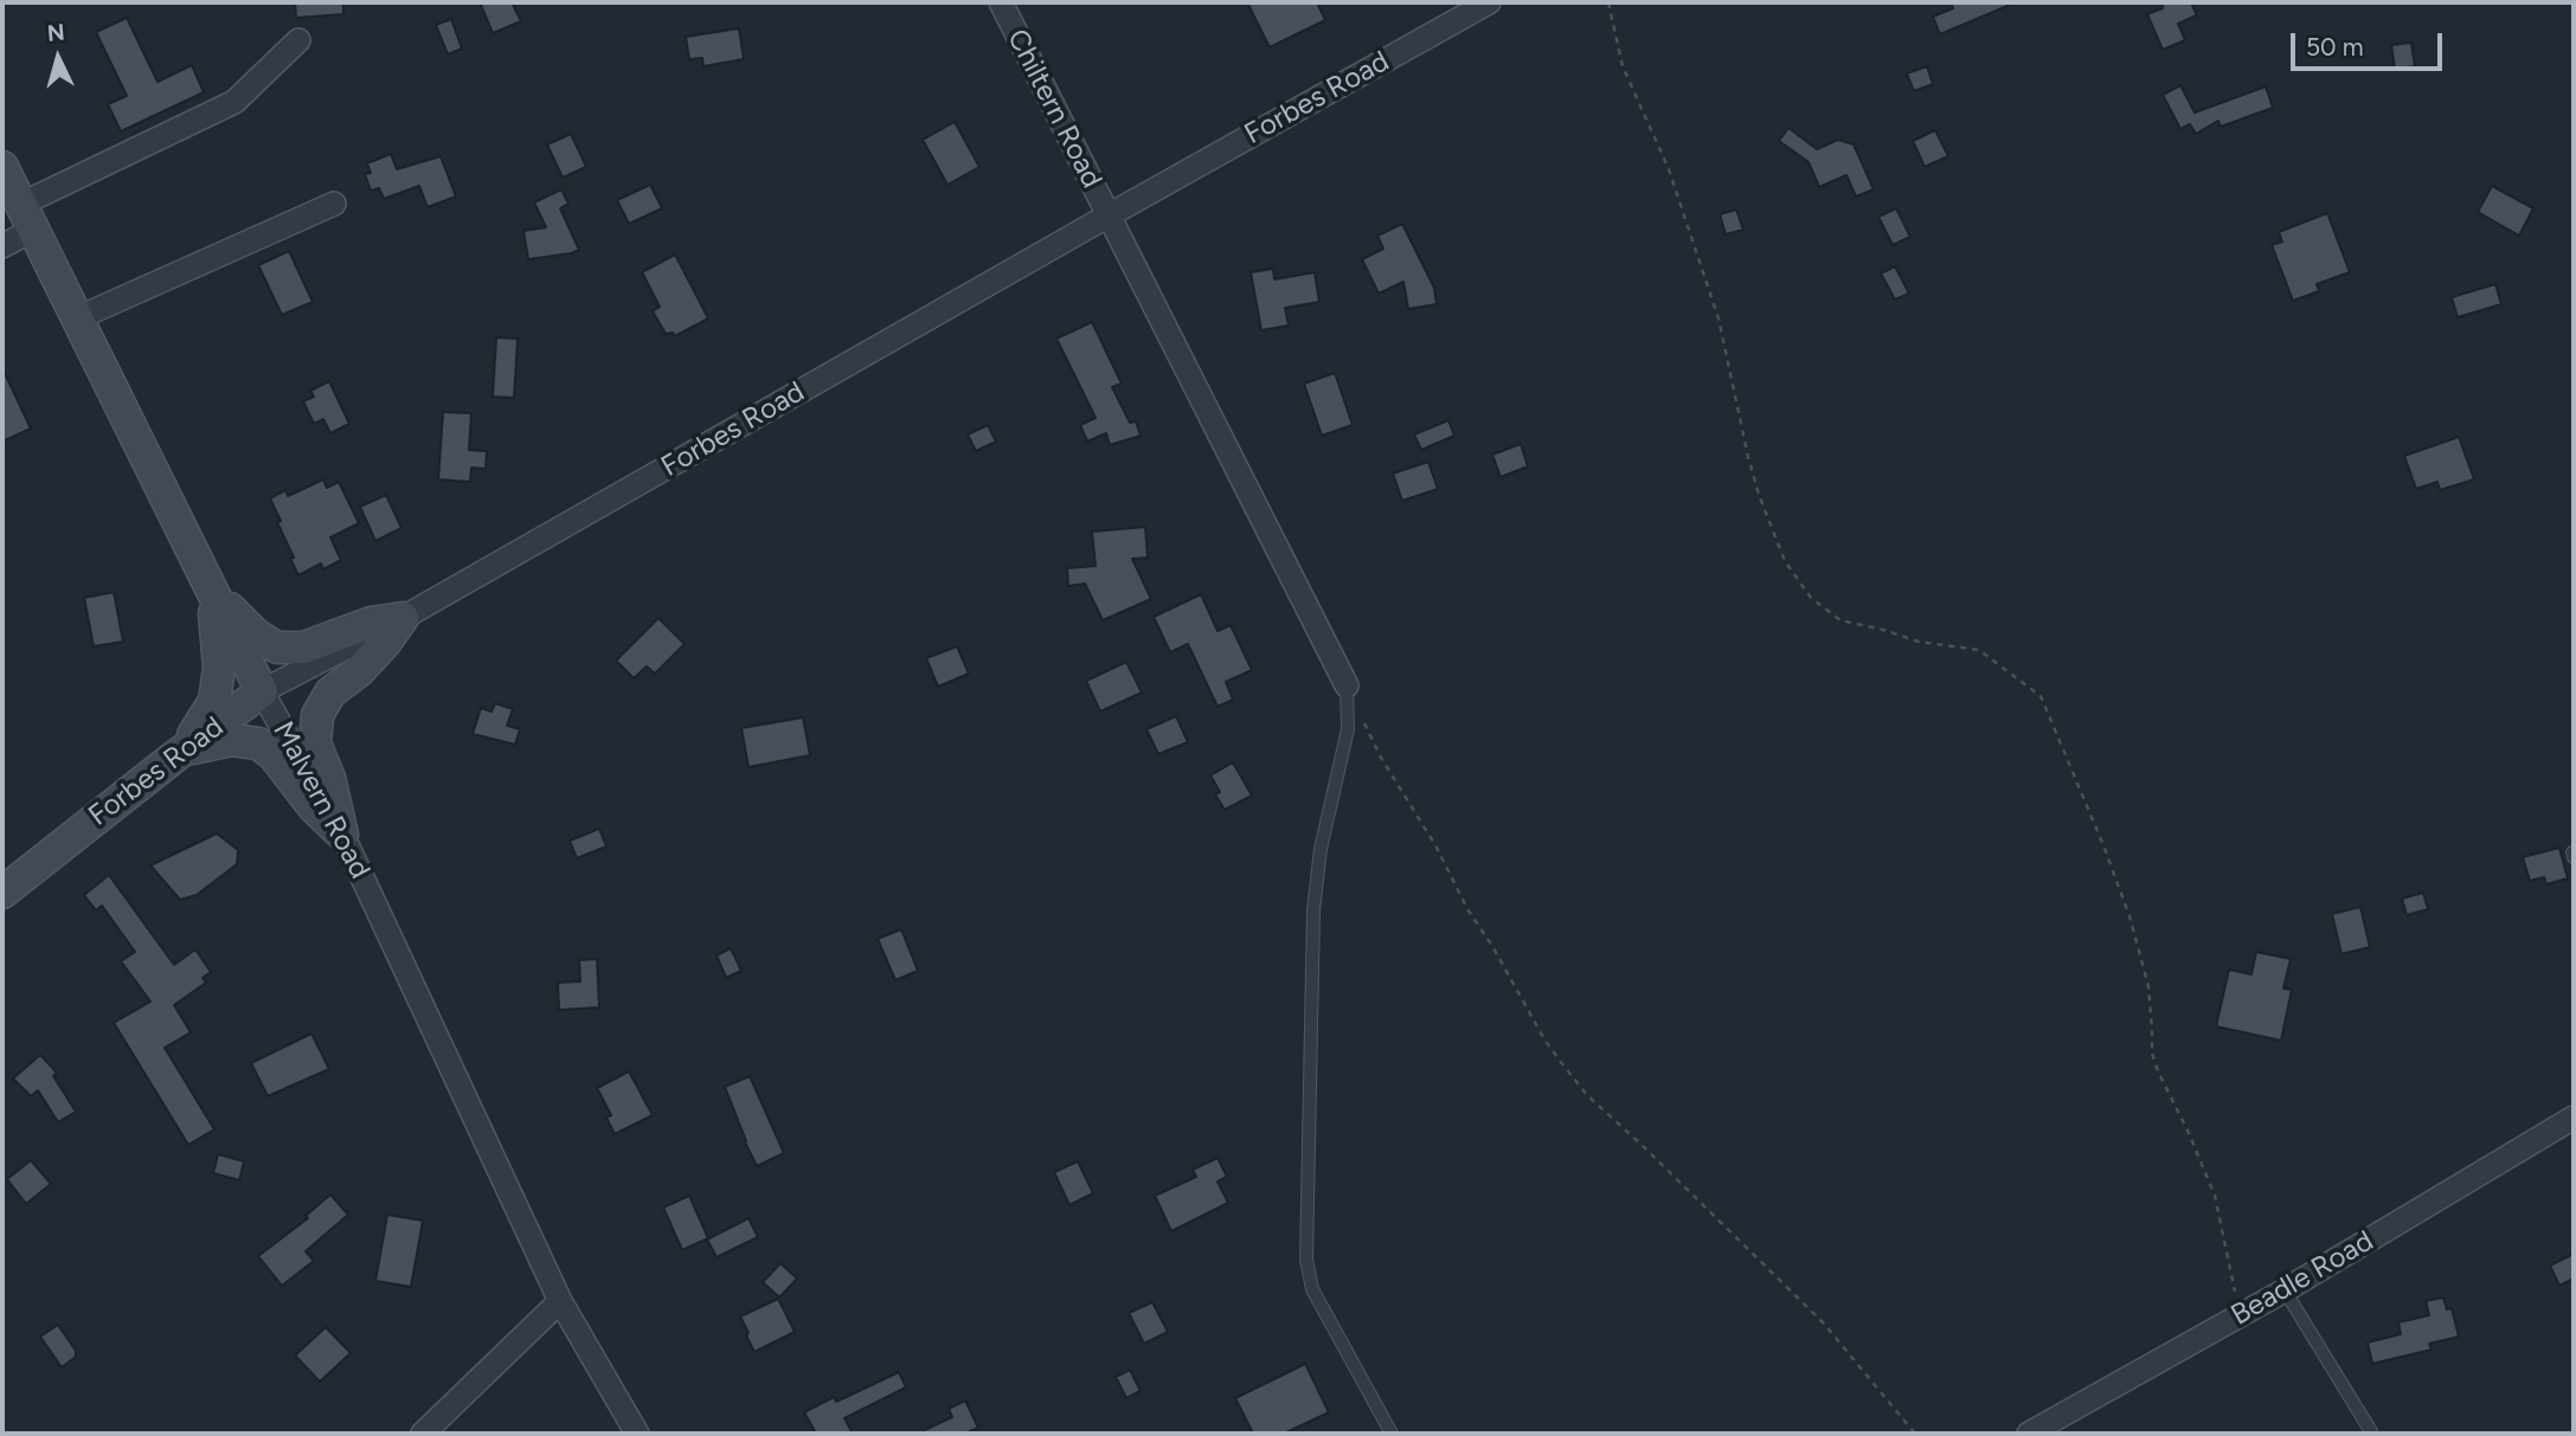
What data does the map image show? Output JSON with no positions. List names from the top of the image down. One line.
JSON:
{"streets":{"main road":["Forbes Road","Malvern Road"],"street":["Chiltern Road","Beadle Road"]},"crossings":[["Forbes Road","Chiltern Road"],["Forbes Road","Malvern Road"]],"scale_bar":"50 m","north":"top"}
